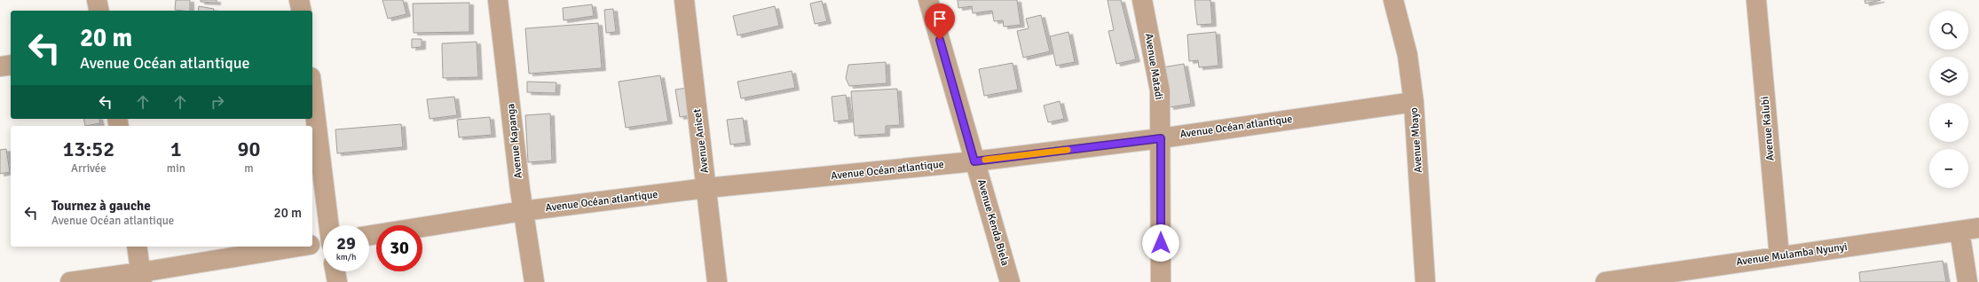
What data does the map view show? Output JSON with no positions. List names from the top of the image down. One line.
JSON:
{"streets":{"street":["Avenue Matadi","Avenue Océan atlantique","Avenue Kalubi","Avenue Mbayo","Avenue Kapanga","Avenue Anicet","Avenue Kenda Biela","Avenue Mulamba Nyunyi"]},"crossings":[["Avenue Matadi","Avenue Océan atlantique"],["Avenue Océan atlantique","Avenue Mbayo"],["Avenue Océan atlantique","Avenue Kapanga"],["Avenue Océan atlantique","Avenue Anicet"],["Avenue Océan atlantique","Avenue Kenda Biela"],["Avenue Kalubi","Avenue Mulamba Nyunyi"]],"page":{"map_buttons":["+","−"],"turn":["20 m","Avenue Océan atlantique"],"eta":["13:52","Arrivée","1","min","90","m"],"list":[{"name":"Tournez à gauche","note":"Avenue Océan atlantique","value":"20 m"}],"speed":"29 km/h","limit":"30"}}
